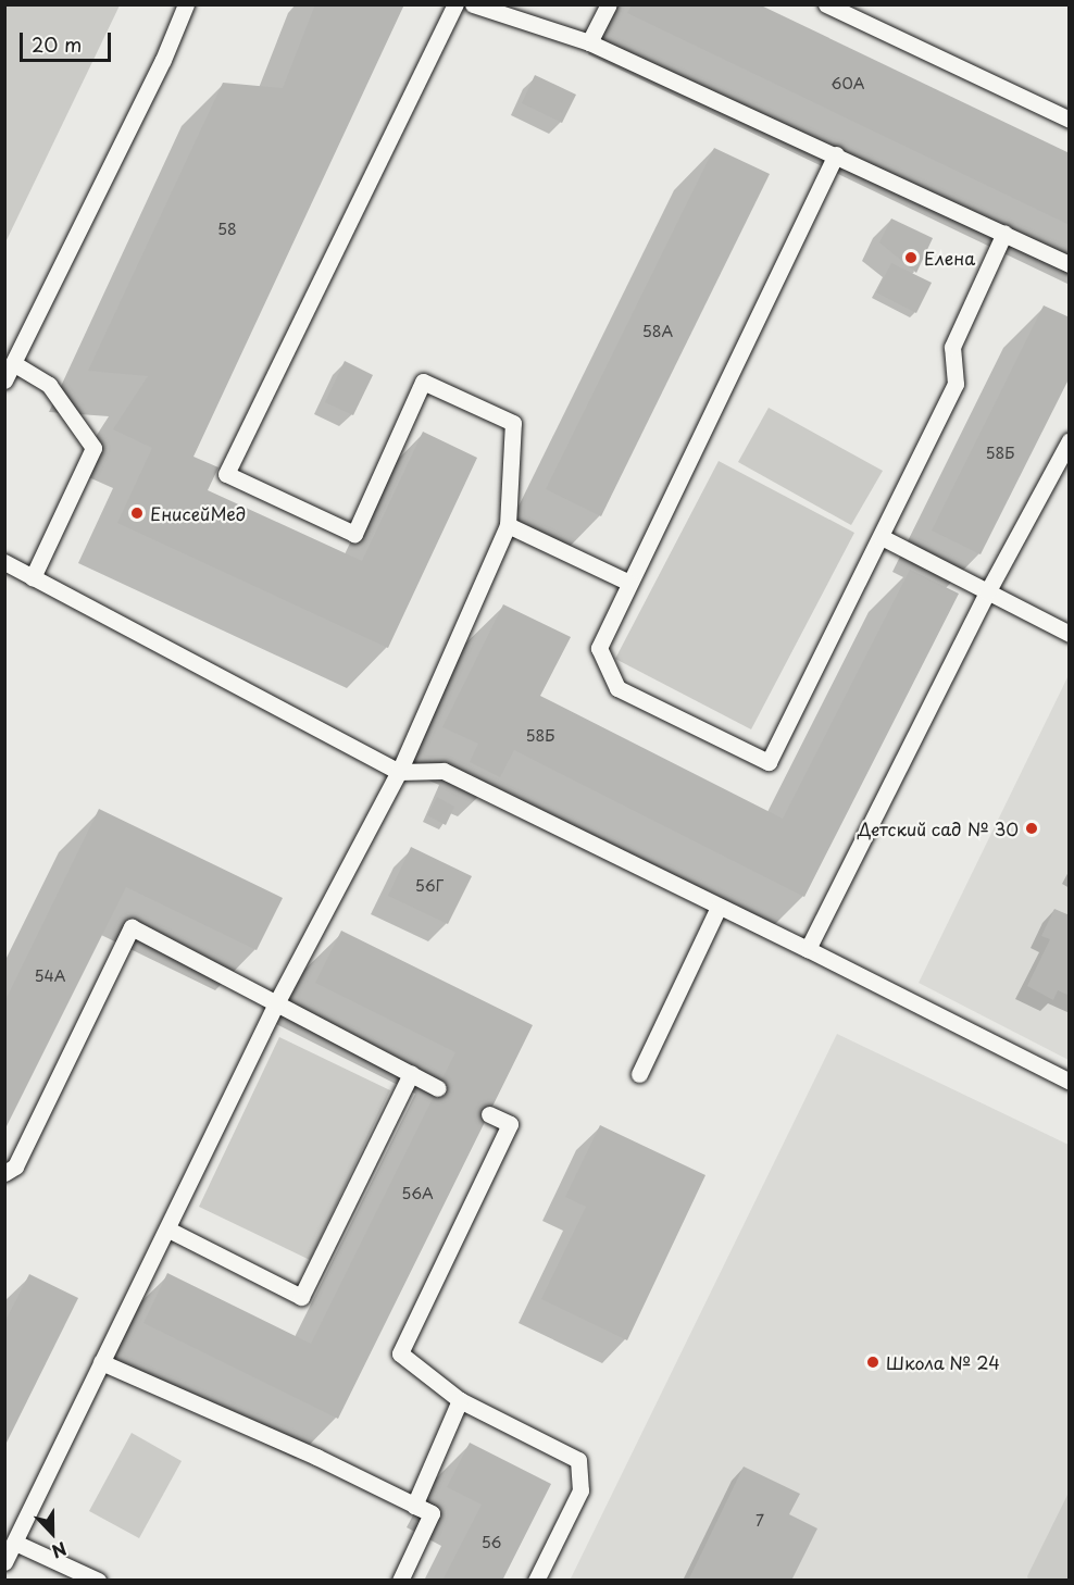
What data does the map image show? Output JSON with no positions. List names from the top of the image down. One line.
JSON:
{"places":["Елена","ЕнисейМед","Детский сад № 30","Школа № 24"],"house_numbers":["60А","58","58А","58Б","58Б","56Г","54А","56А","7","56"],"scale_bar":"20 m","north":"bottom"}
